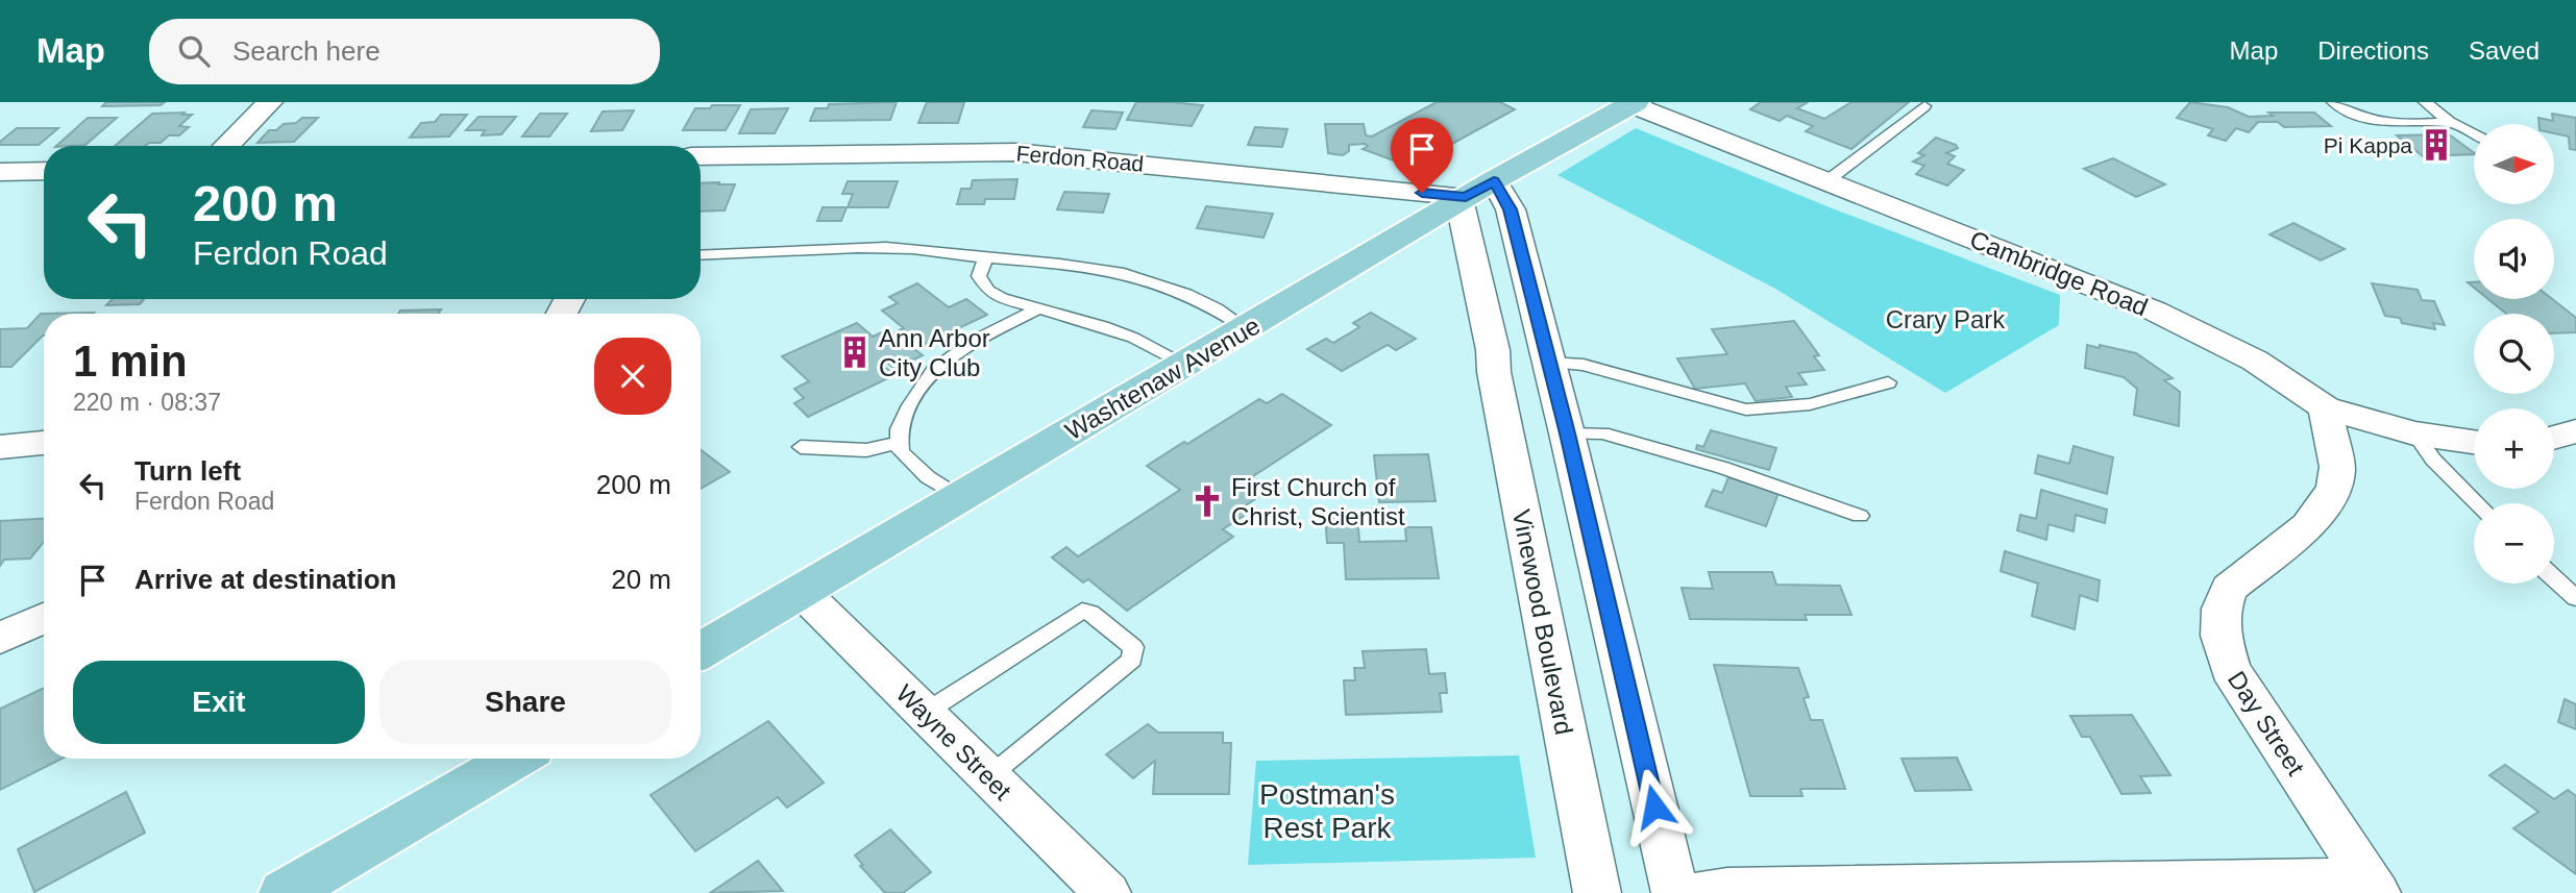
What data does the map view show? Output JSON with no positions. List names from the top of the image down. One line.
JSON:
{"streets":{"main road":["Washtenaw Avenue"],"street":["Ferdon Road","Cambridge Road","Vinewood Boulevard","Day Street","Wayne Street"]},"crossings":[["Ferdon Road","Washtenaw Avenue"],["Ferdon Road","Vinewood Boulevard"],["Cambridge Road","Washtenaw Avenue"],["Cambridge Road","Day Street"],["Washtenaw Avenue","Vinewood Boulevard"],["Washtenaw Avenue","Wayne Street"]],"parks":["Crary Park","Postman's Rest Park"],"places":{"building":["Pi Kappa","Ann Arbor City Club"],"church":["First Church of Christ, Scientist"]},"north":"right","page":{"header":"Map","search":"Search here","nav":["Map","Directions","Saved"],"map_buttons":["+","−"],"turn":["200 m","Ferdon Road"],"heading":["1 min","220 m · 08:37"],"list":[{"name":"Turn left","note":"Ferdon Road","value":"200 m"},{"name":"Arrive at destination","value":"20 m"}],"buttons":["Exit","Share"]}}
